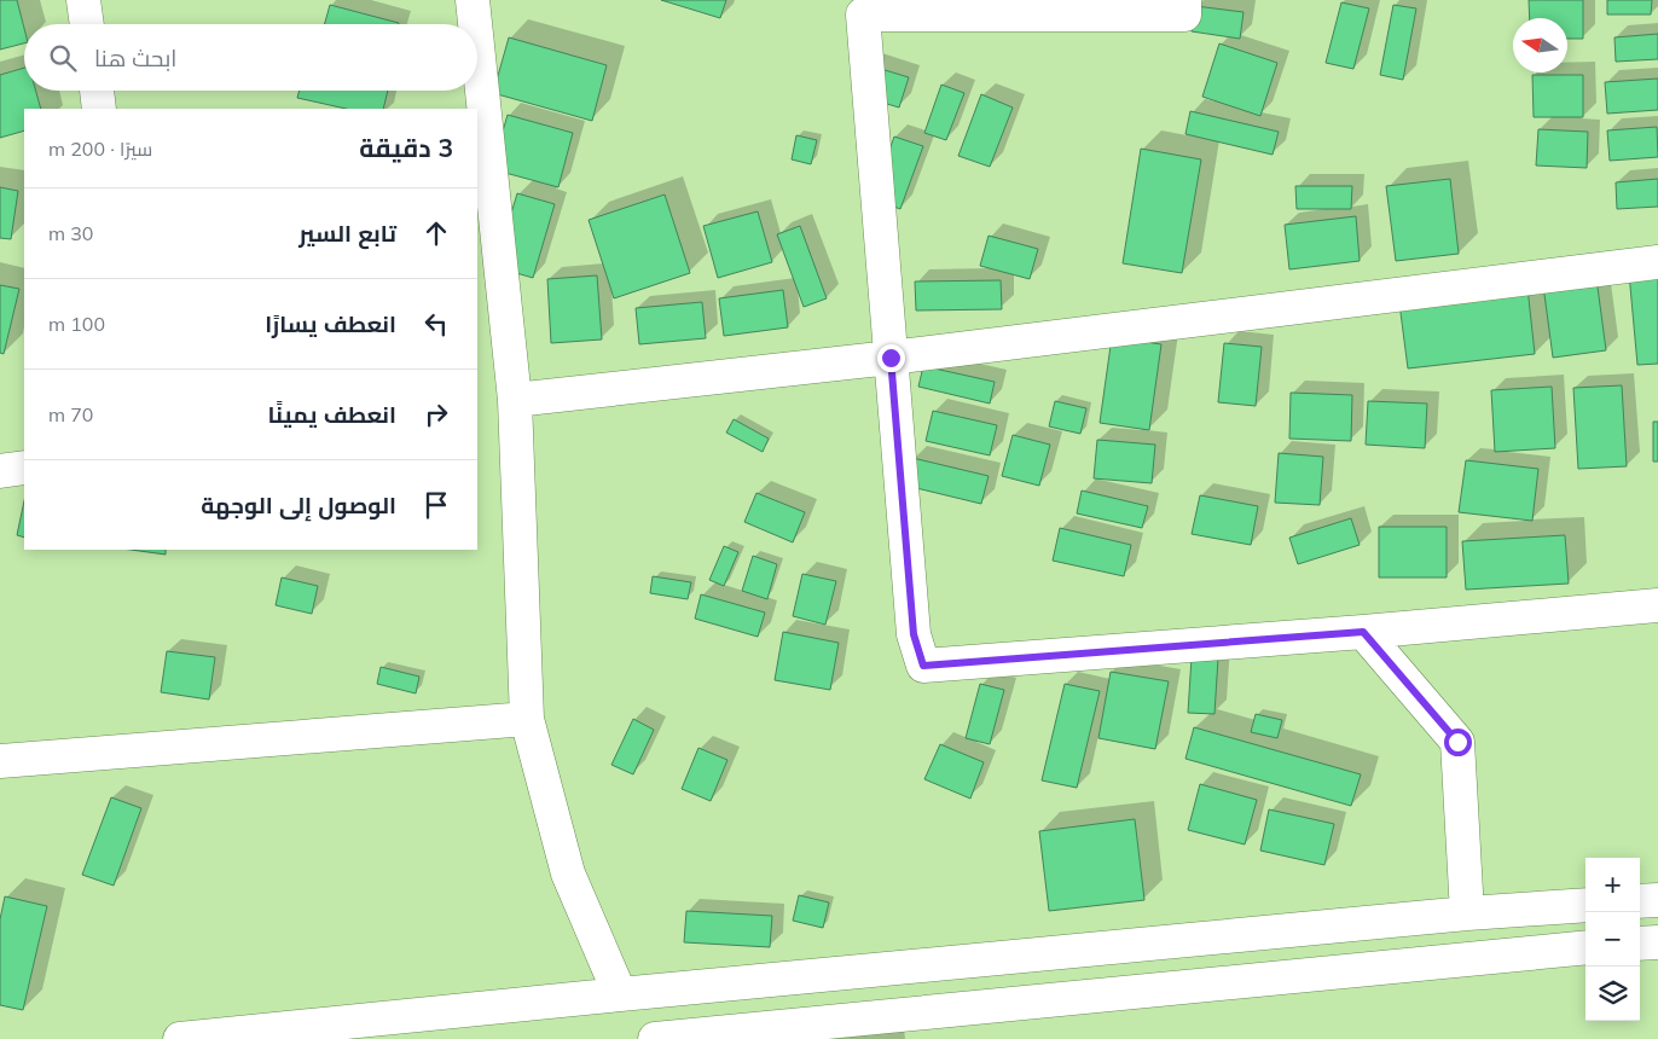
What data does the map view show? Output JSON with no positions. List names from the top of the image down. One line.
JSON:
{"north":"left","page":{"search":"ابحث هنا","heading":["3 دقيقة","سيرًا · 200 m"],"list":[["تابع السير","30 m"],["انعطف يسارًا","100 m"],["انعطف يمينًا","70 m"],"الوصول إلى الوجهة"],"map_buttons":["+","−"]}}
